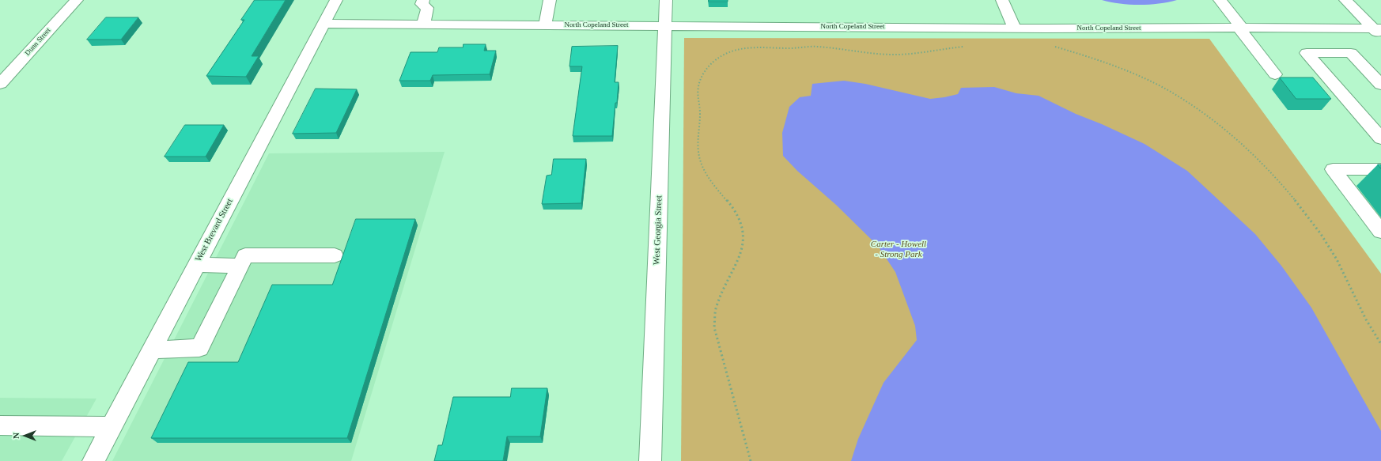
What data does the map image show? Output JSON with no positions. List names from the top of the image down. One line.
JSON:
{"streets":{"street":["North Copeland Street","Dunn Street","West Brevard Street","West Georgia Street"]},"crossings":[["North Copeland Street","West Brevard Street"],["North Copeland Street","West Georgia Street"]],"parks":["Carter - Howell - Strong Park"],"north":"left"}
